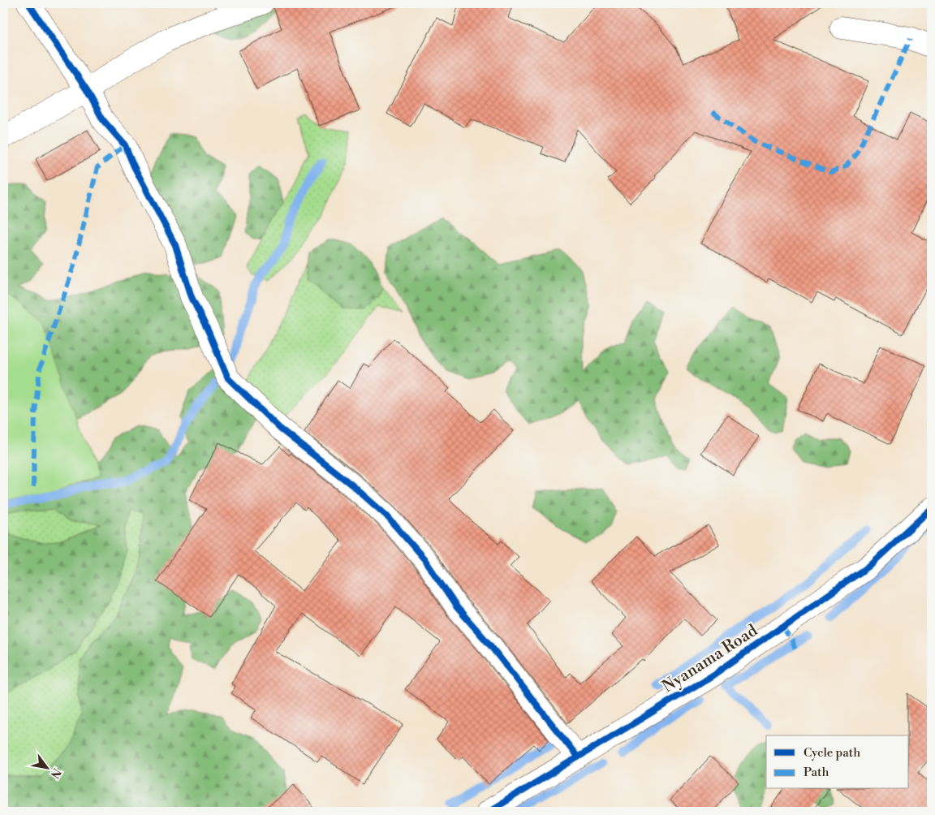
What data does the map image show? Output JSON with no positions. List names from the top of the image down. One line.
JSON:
{"streets":{"street":["Nyanama Road"]},"legend":["Cycle path","Path"],"north":"bottom right"}
